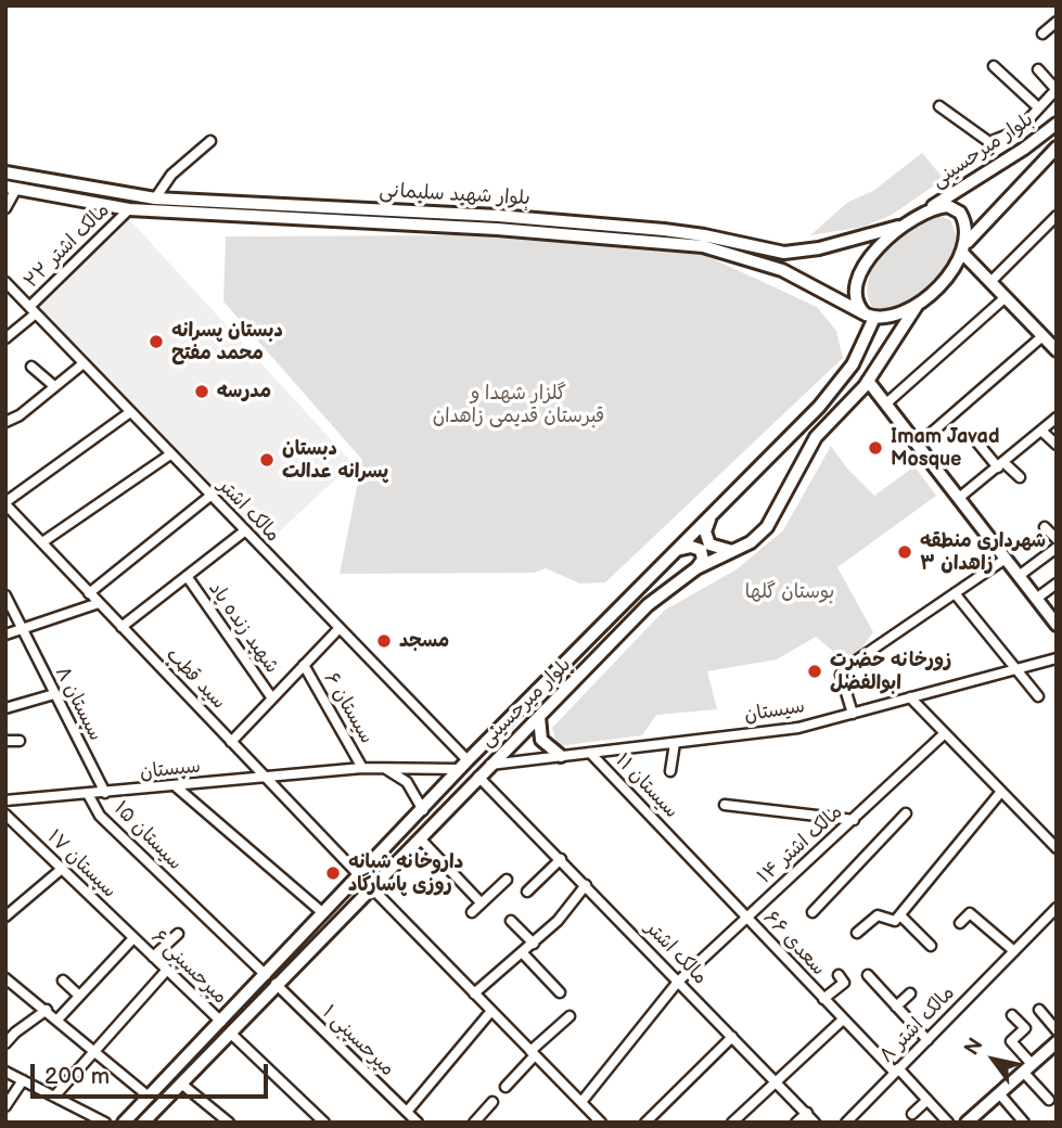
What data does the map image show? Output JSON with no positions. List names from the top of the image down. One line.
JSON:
{"streets":{"main road":["بلوار میرحسینی","بلوار شهید سلیمانی"],"street":["مالک اشتر ۲۲","مالک اشتر","شهید زنده یاد","سید قطب","سیستان ۸","سیستان ۶","سیستان","سیستان ۱۱","سیستان ۱۵","مالک اشتر ۱۴","سیستان ۱۷","سعدی ۶۶","میرحسینی ۶","مالک اشتر ۸","میرحسینی ۱"]},"crossings":[["بلوار میرحسینی","بلوار شهید سلیمانی"],["بلوار میرحسینی","مالک اشتر"],["بلوار میرحسینی","سید قطب"],["بلوار میرحسینی","سیستان"],["بلوار میرحسینی","سیستان ۱۵"],["بلوار میرحسینی","میرحسینی ۶"],["بلوار میرحسینی","میرحسینی ۱"],["بلوار شهید سلیمانی","مالک اشتر ۲۲"],["مالک اشتر ۲۲","مالک اشتر"],["مالک اشتر","سیستان"],["مالک اشتر","مالک اشتر ۱۴"],["سید قطب","سیستان"],["سیستان ۸","سیستان"],["سیستان ۶","سیستان"],["سیستان","سیستان ۱۱"],["سیستان","سیستان ۱۵"],["سیستان ۱۱","سعدی ۶۶"],["مالک اشتر ۱۴","سعدی ۶۶"],["سیستان ۱۷","میرحسینی ۶"],["سعدی ۶۶","مالک اشتر ۸"]],"parks":["گلزار شهدا و قبرستان قدیمی زاهدان","بوستان گلها"],"places":["دبستان پسرانه محمد مفتح","مدرسه","Imam Javad Mosque","دبستان پسرانه عدالت","شهرداری منطقه ۳ زاهدان","مسجد","زورخانه حضرت ابوالفضل","داروخانه شبانه روزی پاسارگاد"],"scale_bar":"200 m","north":"top left"}
